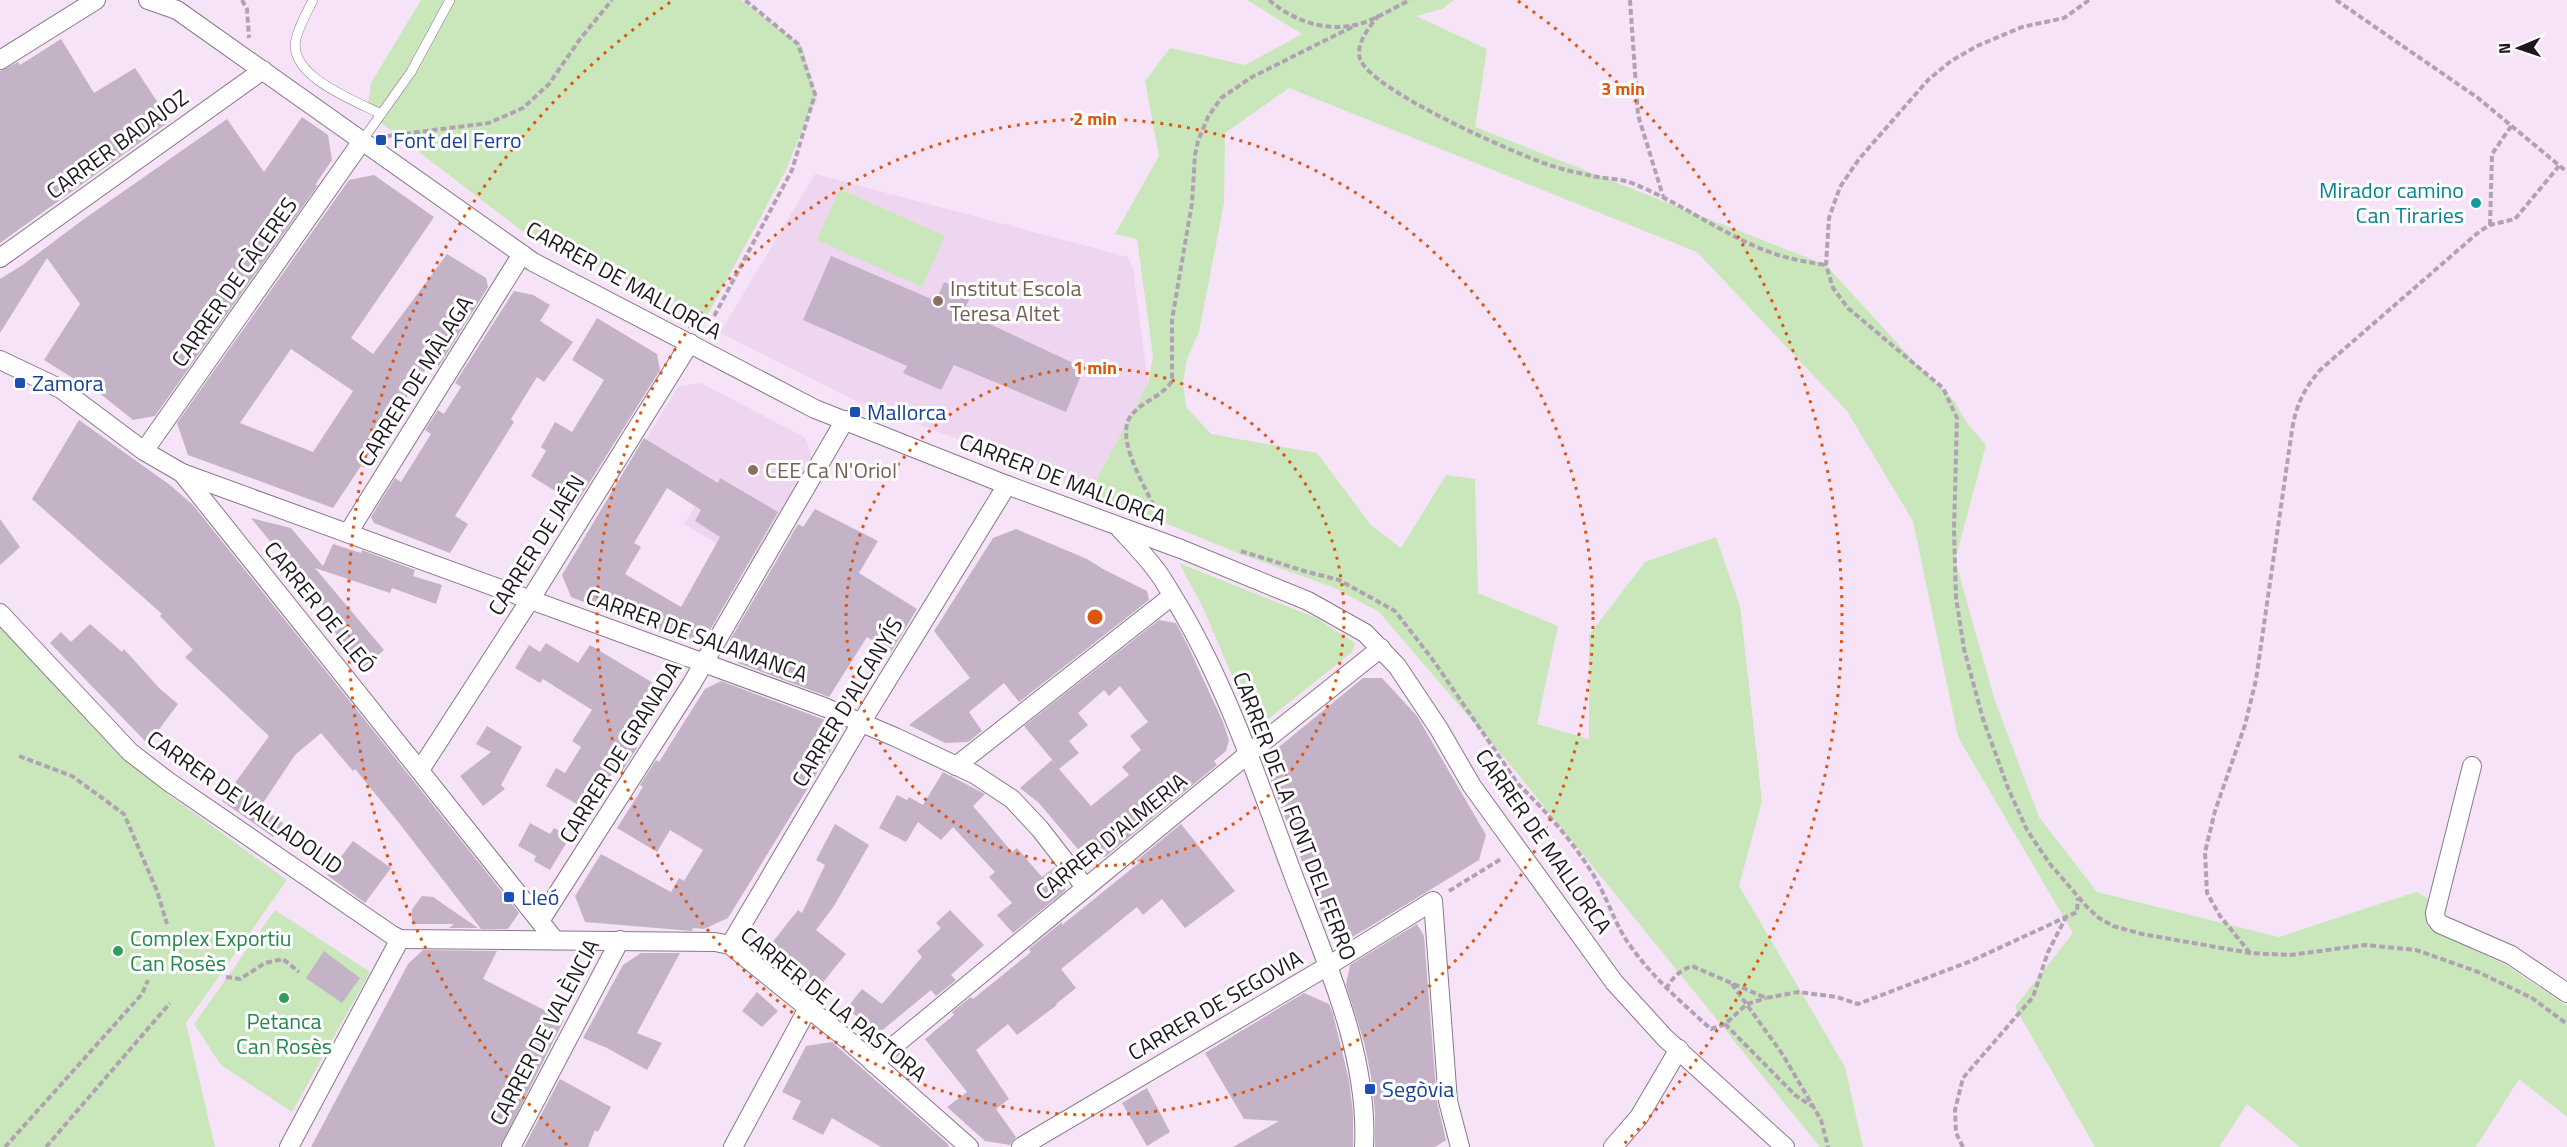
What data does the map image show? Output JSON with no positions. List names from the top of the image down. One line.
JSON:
{"streets":{"street":["CARRER BADAJOZ","CARRER DE MALLORCA","CARRER DE CÀCERES","CARRER DE MÀLAGA","CARRER DE JAÉN","CARRER DE LLEÓ","CARRER DE SALAMANCA","CARRER D'ALCANYÍS","CARRER DE GRANADA","CARRER DE VALLADOLID","CARRER DE LA FONT DEL FERRO","CARRER D'ALMERIA","CARRER DE LA PASTORA","CARRER DE SEGOVIA","CARRER DE VALÈNCIA"]},"crossings":[["CARRER BADAJOZ","CARRER DE MALLORCA"],["CARRER DE MALLORCA","CARRER DE CÀCERES"],["CARRER DE MALLORCA","CARRER DE MÀLAGA"],["CARRER DE MALLORCA","CARRER DE JAÉN"],["CARRER DE MALLORCA","CARRER D'ALCANYÍS"],["CARRER DE MALLORCA","CARRER DE GRANADA"],["CARRER DE MALLORCA","CARRER DE LA FONT DEL FERRO"],["CARRER DE MALLORCA","CARRER D'ALMERIA"],["CARRER DE CÀCERES","CARRER DE LLEÓ"],["CARRER DE MÀLAGA","CARRER DE SALAMANCA"],["CARRER DE JAÉN","CARRER DE LLEÓ"],["CARRER DE JAÉN","CARRER DE SALAMANCA"],["CARRER DE LLEÓ","CARRER DE SALAMANCA"],["CARRER DE LLEÓ","CARRER DE GRANADA"],["CARRER DE LLEÓ","CARRER DE LA PASTORA"],["CARRER DE SALAMANCA","CARRER D'ALCANYÍS"],["CARRER DE SALAMANCA","CARRER DE GRANADA"],["CARRER DE SALAMANCA","CARRER D'ALMERIA"],["CARRER D'ALCANYÍS","CARRER DE LA PASTORA"],["CARRER DE VALLADOLID","CARRER DE LA PASTORA"],["CARRER DE LA FONT DEL FERRO","CARRER D'ALMERIA"],["CARRER DE LA FONT DEL FERRO","CARRER DE SEGOVIA"],["CARRER D'ALMERIA","CARRER DE LA PASTORA"],["CARRER DE LA PASTORA","CARRER DE VALÈNCIA"]],"places":{"transit":["Font del Ferro","Zamora","Mallorca","Lleó","Segòvia"],"other":["Mirador camino Can Tiraries","Institut Escola Teresa Altet","CEE Ca N'Oriol","Complex Exportiu Can Rosès","Petanca Can Rosès"]},"north":"left","rings":["3 min","2 min","1 min"]}
